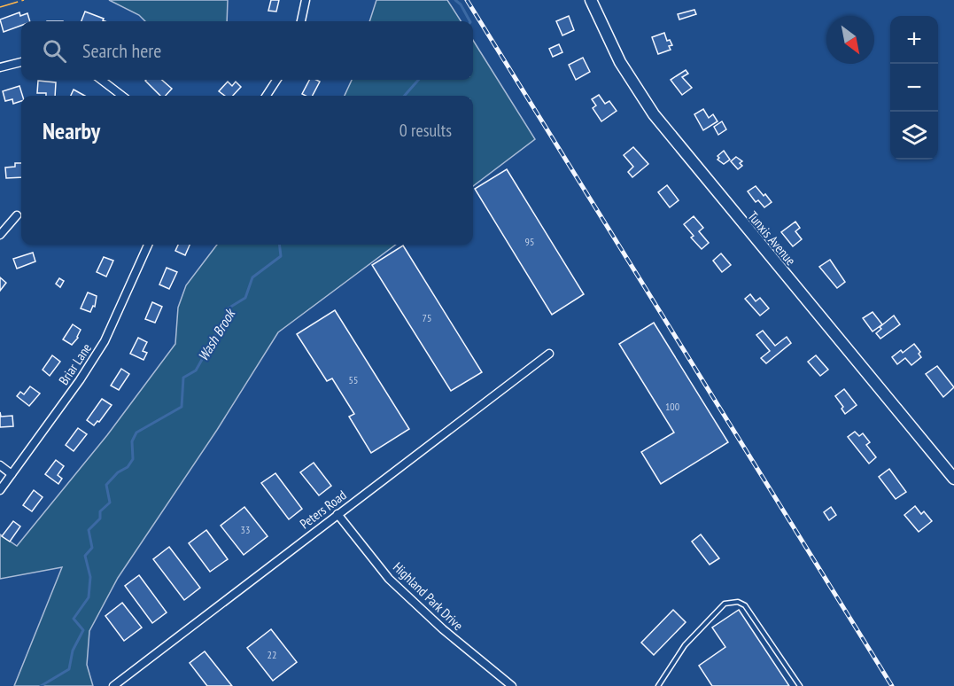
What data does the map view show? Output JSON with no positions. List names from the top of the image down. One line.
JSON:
{"streets":{"main road":["Tunxis Avenue"],"street":["Briar Lane","Peters Road","Highland Park Drive"]},"crossings":[["Peters Road","Highland Park Drive"]],"water":["Wash Brook"],"house_numbers":["95","75","55","100","33","22"],"north":"bottom right","page":{"map_buttons":["+","−"],"search":"Search here","heading":["Nearby","0 results"]}}
